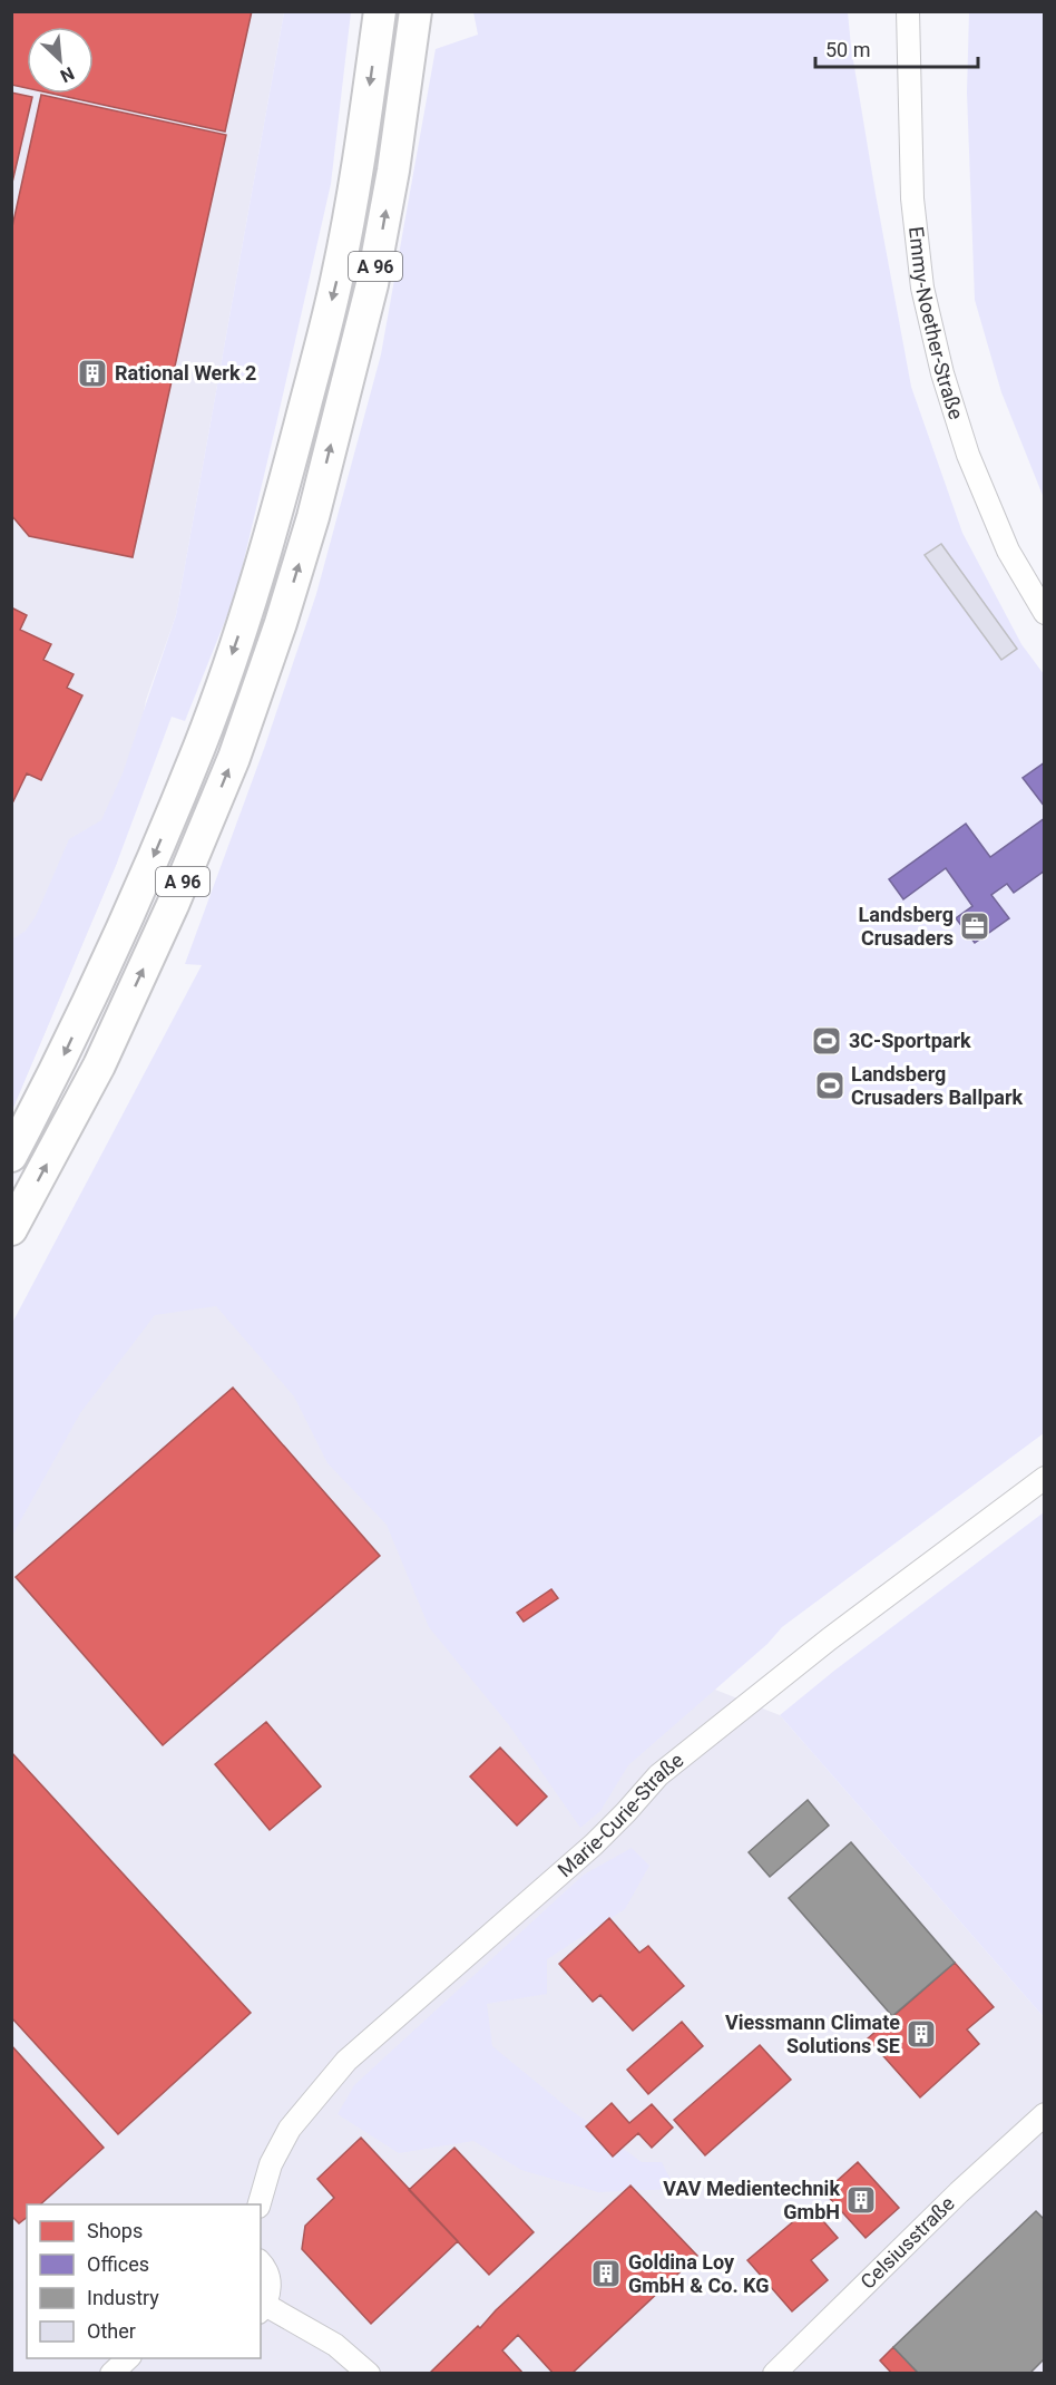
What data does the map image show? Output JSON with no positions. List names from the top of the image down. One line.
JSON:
{"streets":{"highway":["A 96"],"street":["Emmy-Noether-Straße","Marie-Curie-Straße","Celsiusstraße"]},"places":{"building":["Rational Werk 2","Viessmann Climate Solutions SE","VAV Medientechnik GmbH","Goldina Loy GmbH & Co. KG"],"office":["Landsberg Crusaders"],"sports":["3C-Sportpark","Landsberg Crusaders Ballpark"]},"legend":["Shops","Offices","Industry","Other"],"scale_bar":"50 m","north":"bottom right"}
